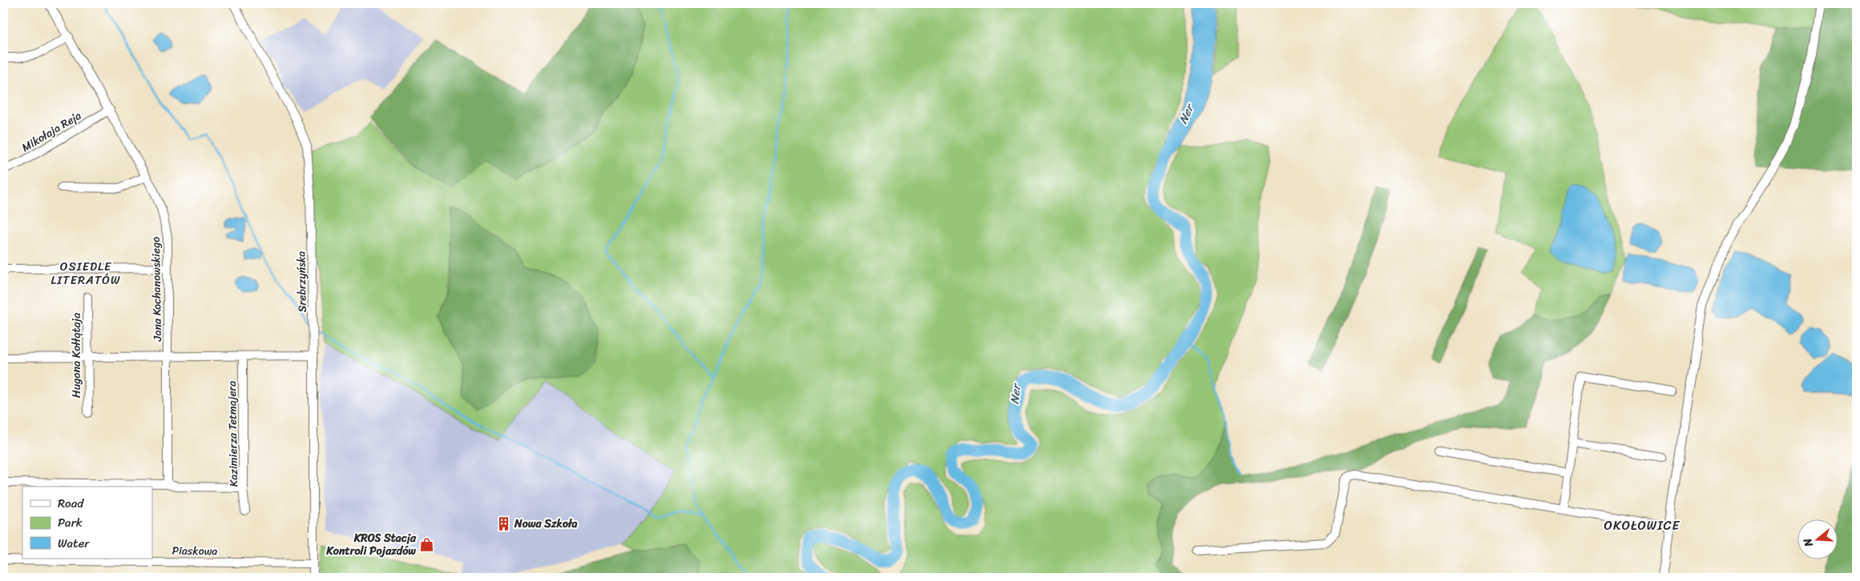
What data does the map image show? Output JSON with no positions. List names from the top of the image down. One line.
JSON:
{"streets":{"street":["Mikołaja Reja","Srebrzyńska","Jana Kochanowskiego","Hugona Kołłątaja","Kazimierza Tetmajera","Piaskowa"]},"crossings":[["Mikołaja Reja","Jana Kochanowskiego"],["Srebrzyńska","Piaskowa"]],"districts":["OSIEDLE LITERATÓW","OKOŁOWICE"],"water":["Ner"],"places":{"building":["Nowa Szkoła"],"shop":["KROS Stacja Kontroli Pojazdów"]},"legend":["Road","Park","Water"],"north":"left"}
